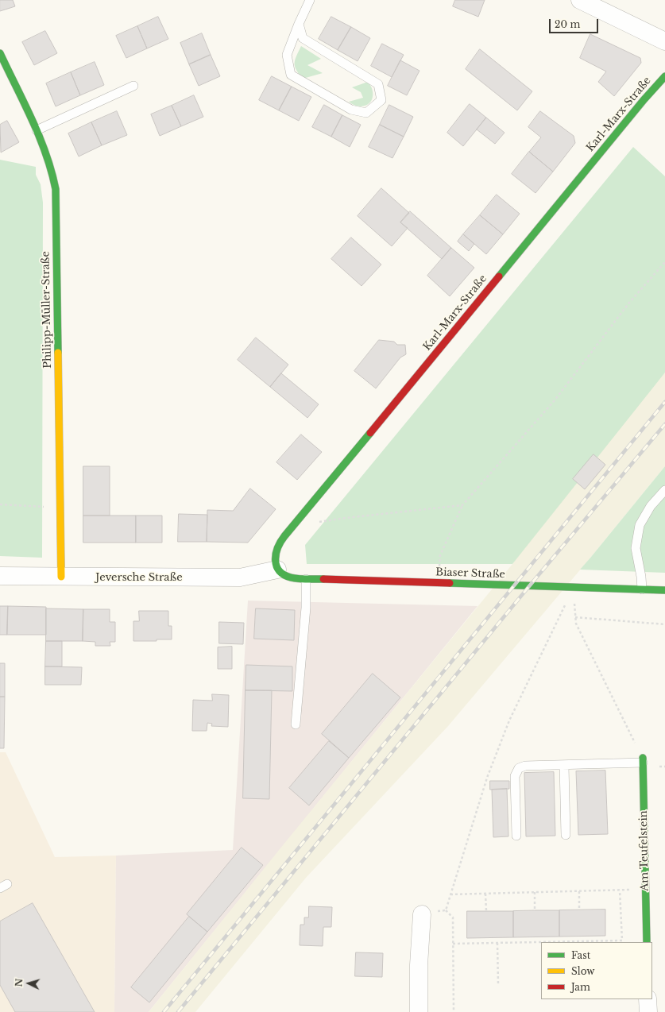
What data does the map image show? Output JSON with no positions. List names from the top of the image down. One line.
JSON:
{"streets":{"street":["Karl-Marx-Straße","Philipp-Müller-Straße","Biaser Straße","Jeversche Straße","Am Teufelstein"]},"crossings":[["Karl-Marx-Straße","Biaser Straße"],["Karl-Marx-Straße","Jeversche Straße"],["Philipp-Müller-Straße","Jeversche Straße"],["Biaser Straße","Jeversche Straße"]],"legend":["Fast","Slow","Jam"],"scale_bar":"20 m","north":"left"}
